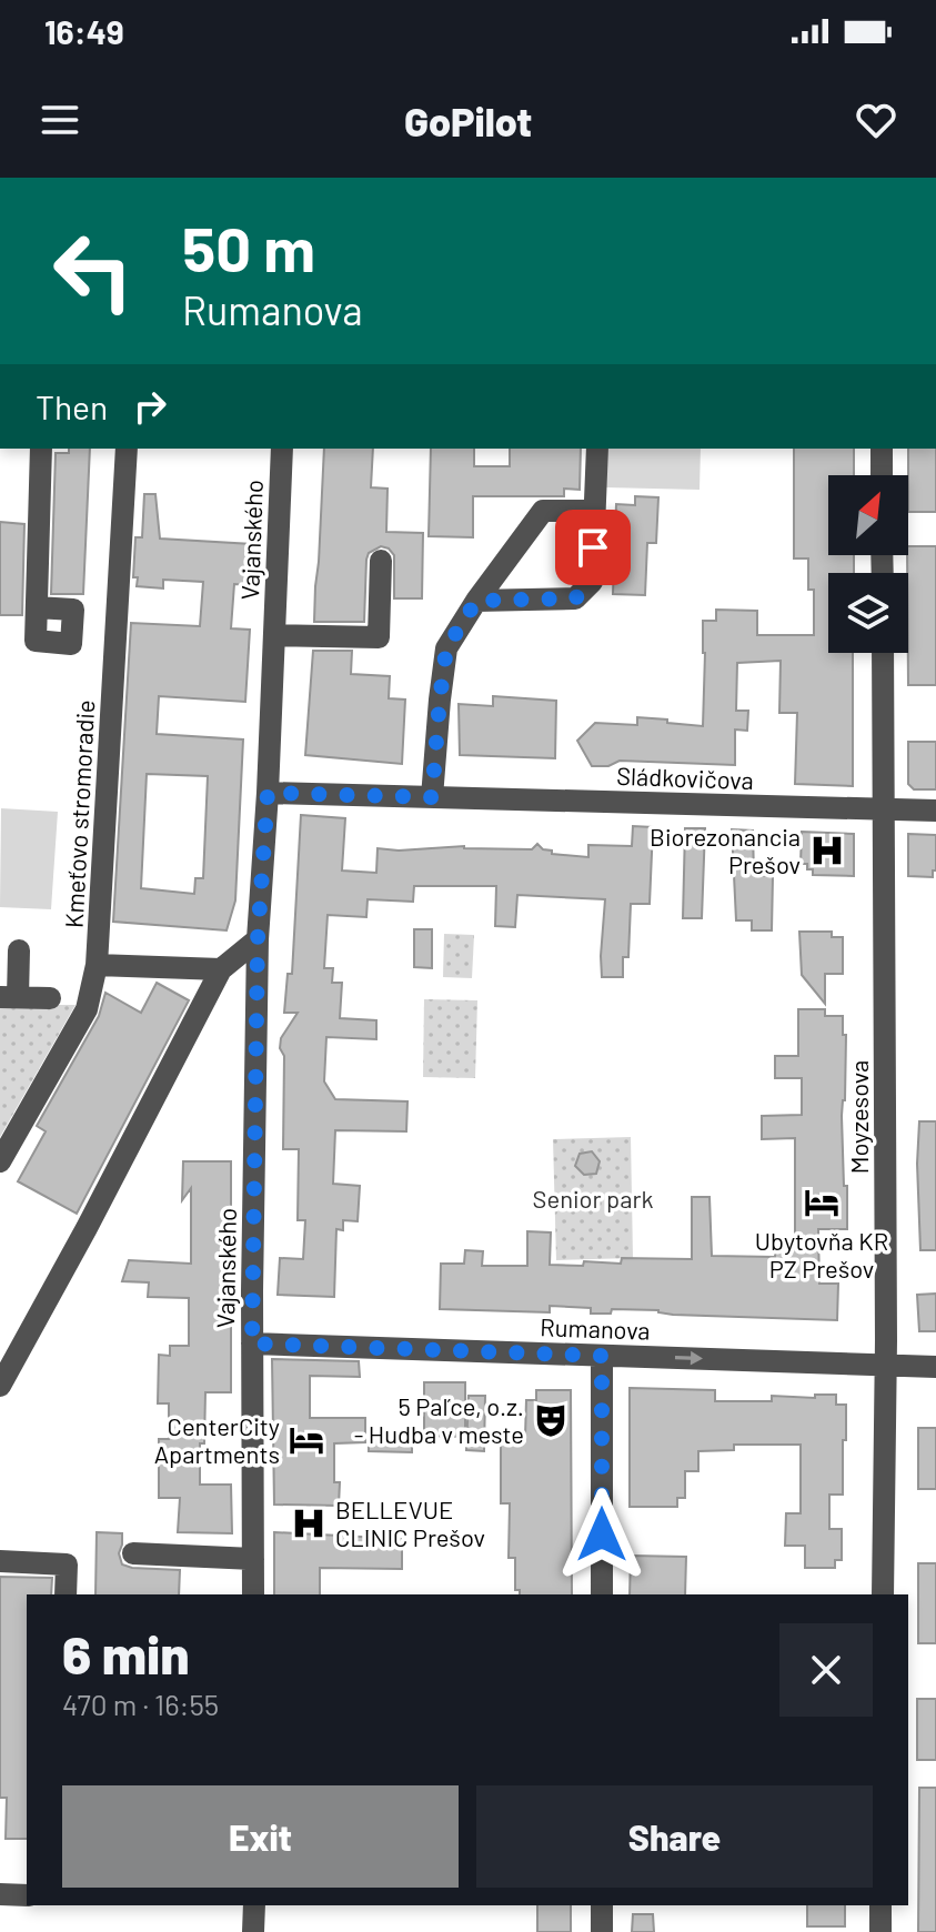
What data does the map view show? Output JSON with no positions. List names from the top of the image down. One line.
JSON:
{"streets":{"street":["Vajanského","Sládkovičova","Kmeťovo stromoradie","Moyzesova","Rumanova"]},"crossings":[["Vajanského","Sládkovičova"],["Vajanského","Rumanova"],["Sládkovičova","Moyzesova"],["Moyzesova","Rumanova"]],"one_way":["Rumanova"],"parks":["Senior park"],"places":{"hospital":["Biorezonancia Prešov","BELLEVUE CLINIC Prešov"],"hotel":["Ubytovňa KR PZ Prešov","CenterCity Apartments"],"theatre":["5 Paľce, o.z. - Hudba v meste"]},"north":"top right","page":{"status":"16:49","header":"GoPilot","turn":["50 m","Rumanova"],"then":"Then","heading":["6 min","470 m · 16:55"],"buttons":["Exit","Share"]}}
